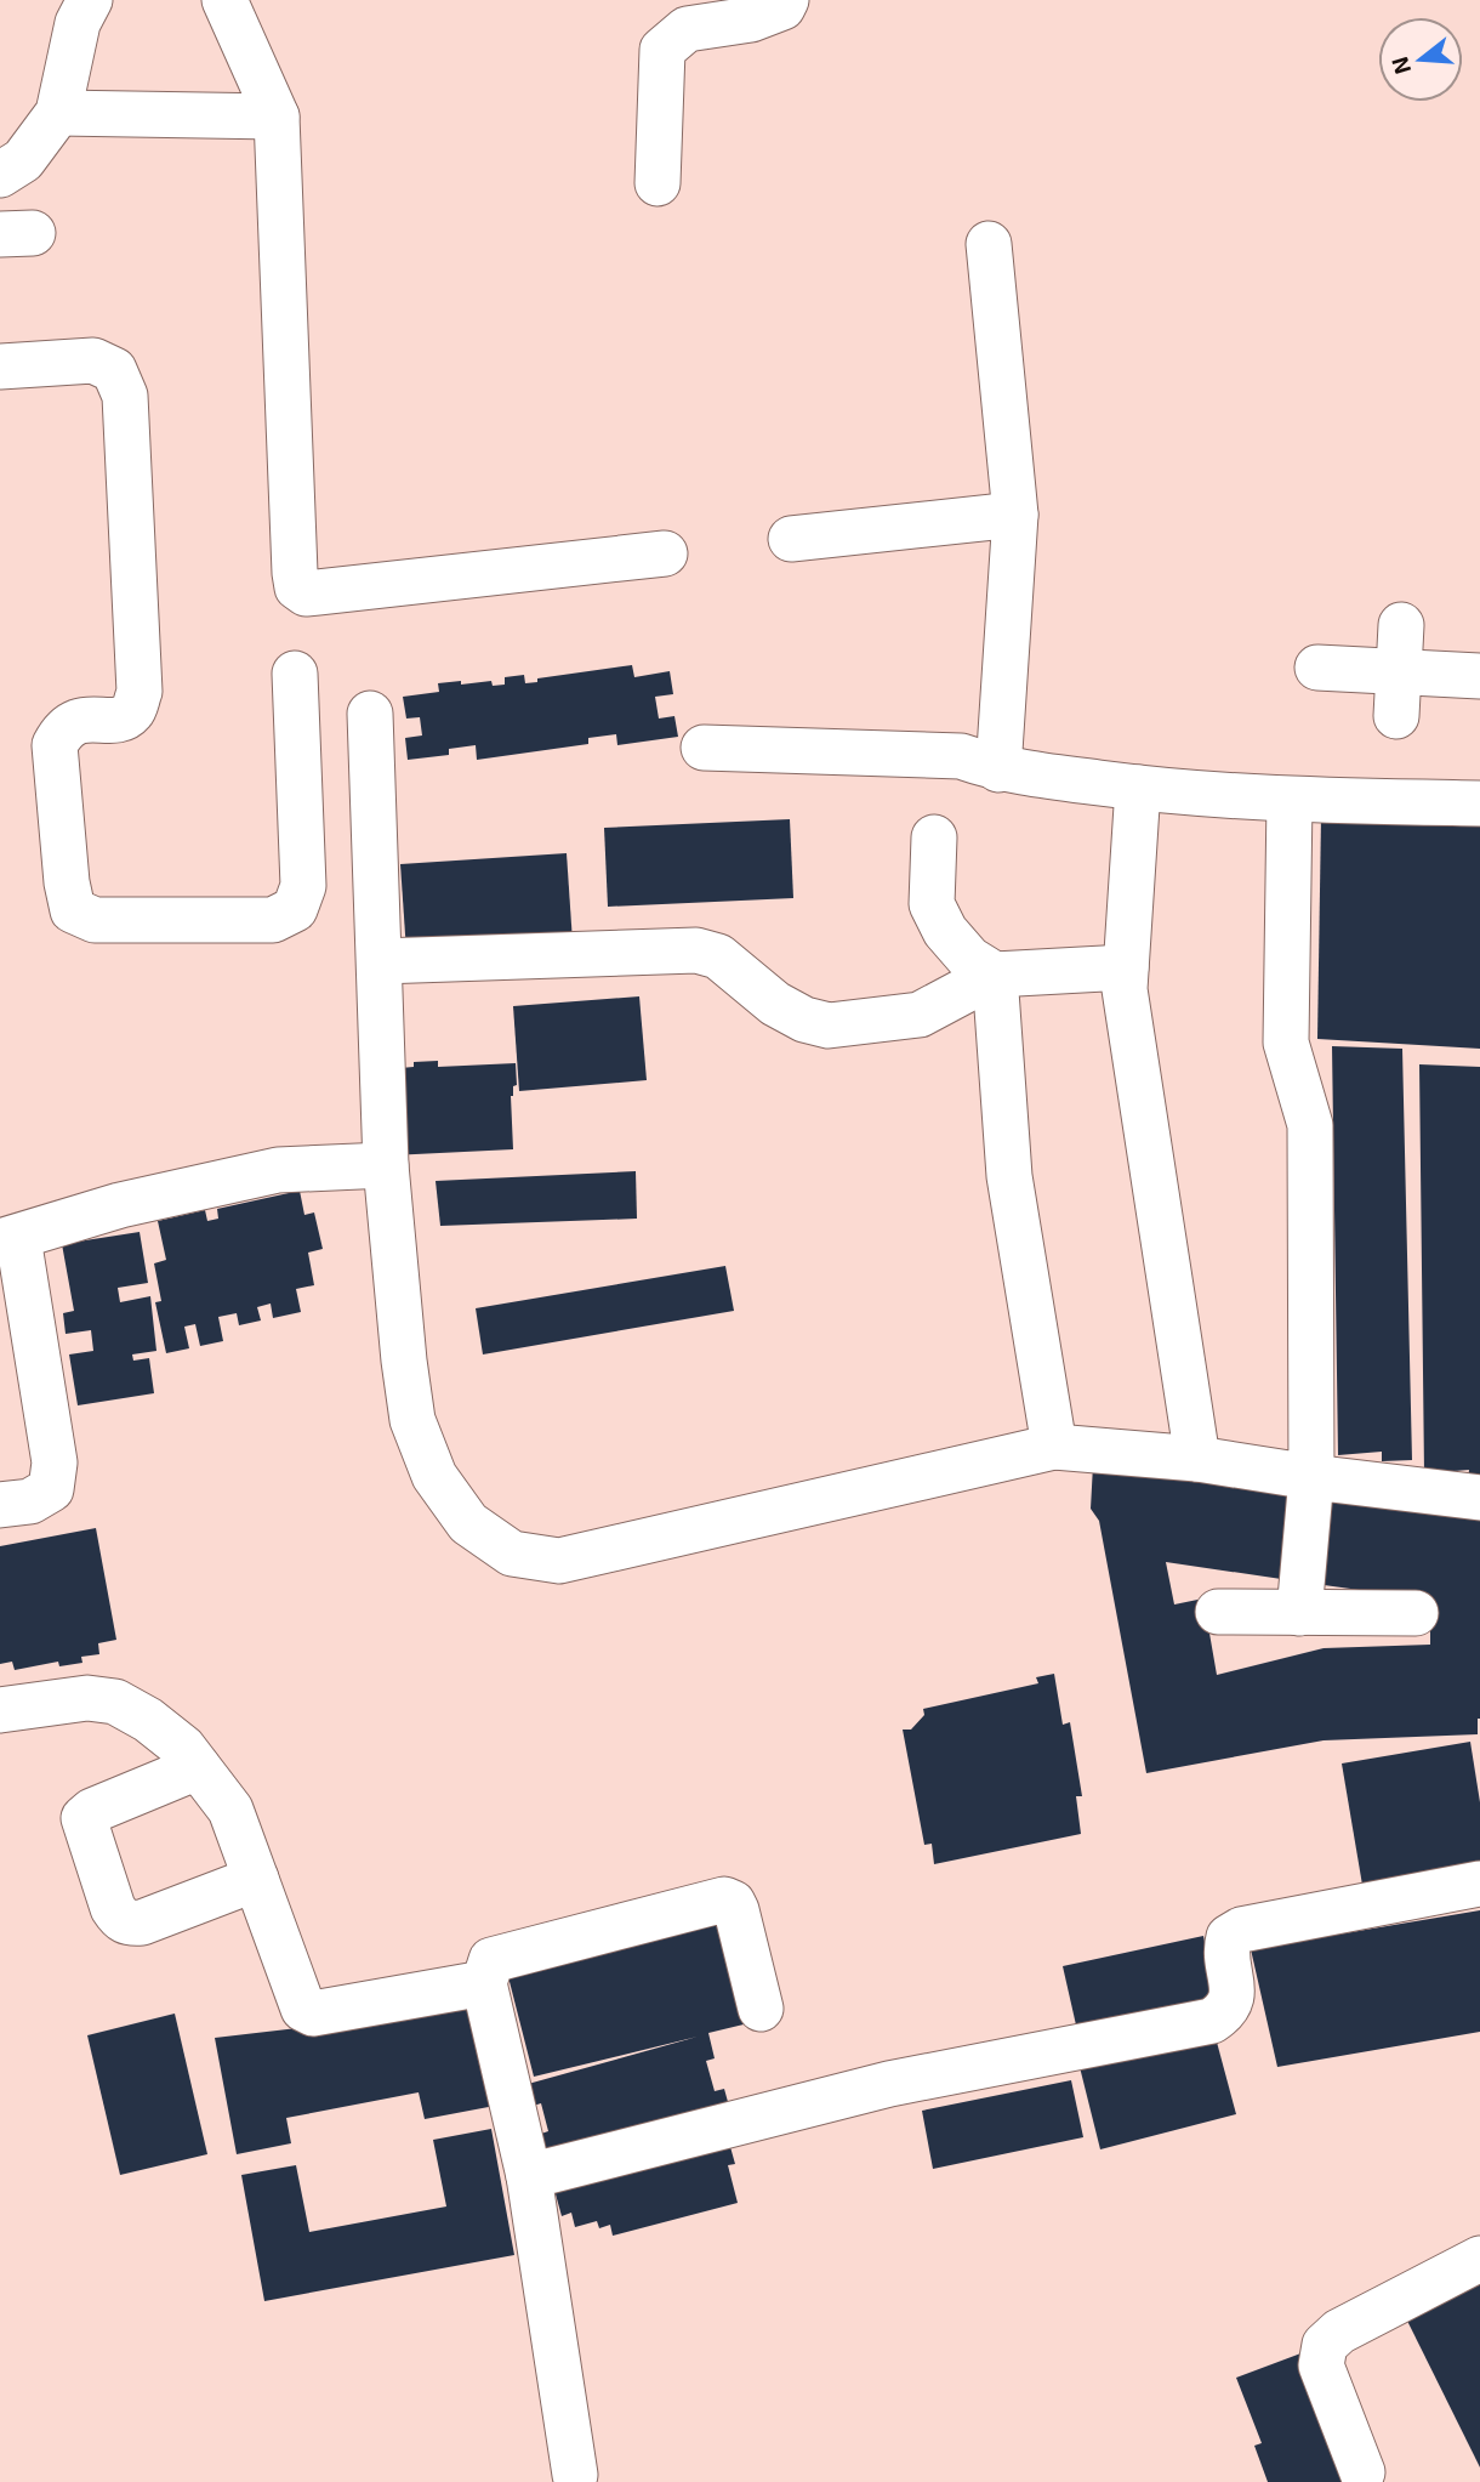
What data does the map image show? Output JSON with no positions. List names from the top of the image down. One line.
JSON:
{"north":"left"}
